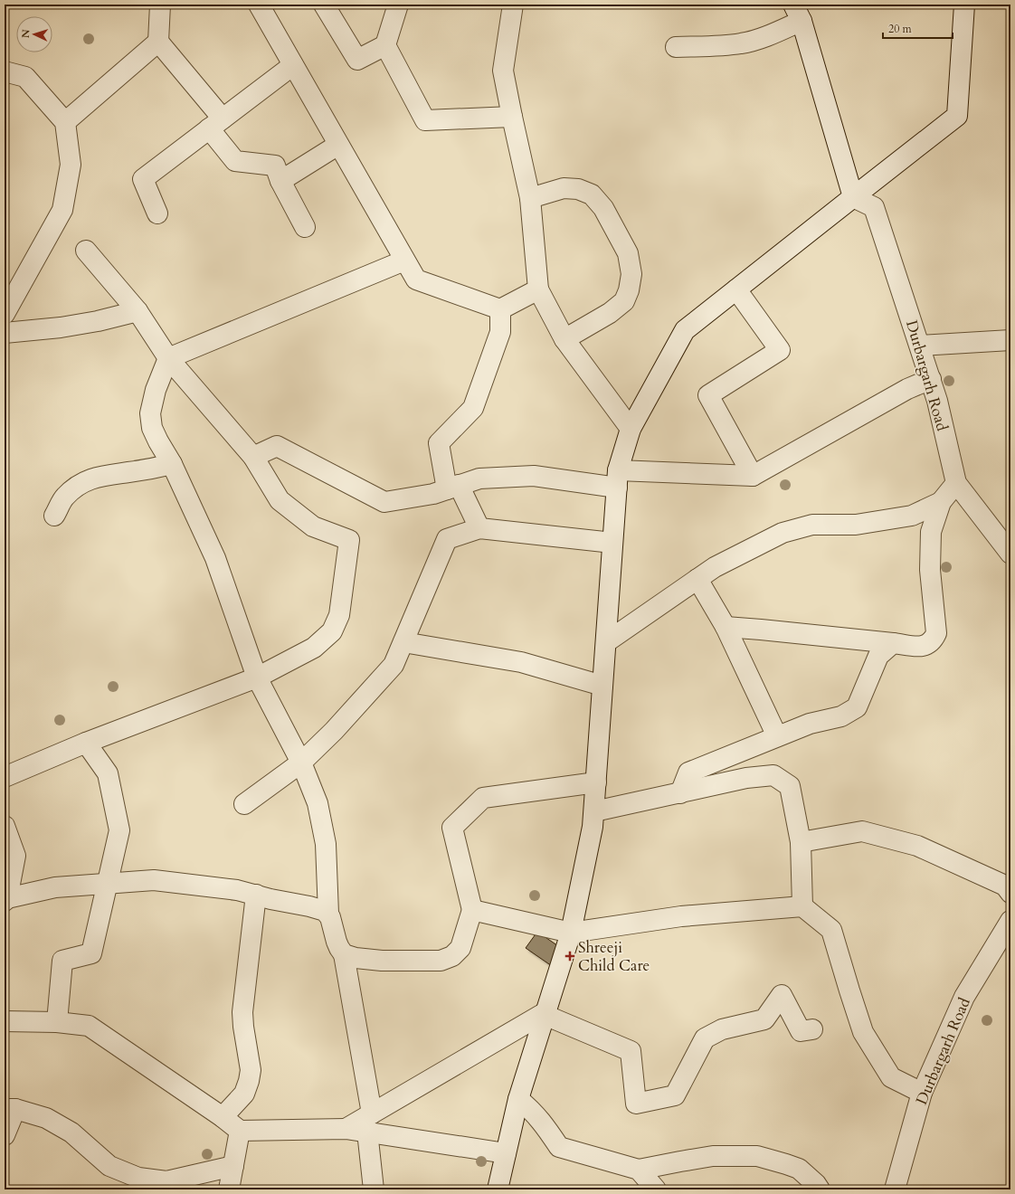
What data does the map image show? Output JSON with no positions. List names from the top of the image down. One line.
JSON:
{"streets":{"street":["Durbargarh Road"]},"places":{"health":["Shreeji Child Care"]},"scale_bar":"20 m","north":"left"}
